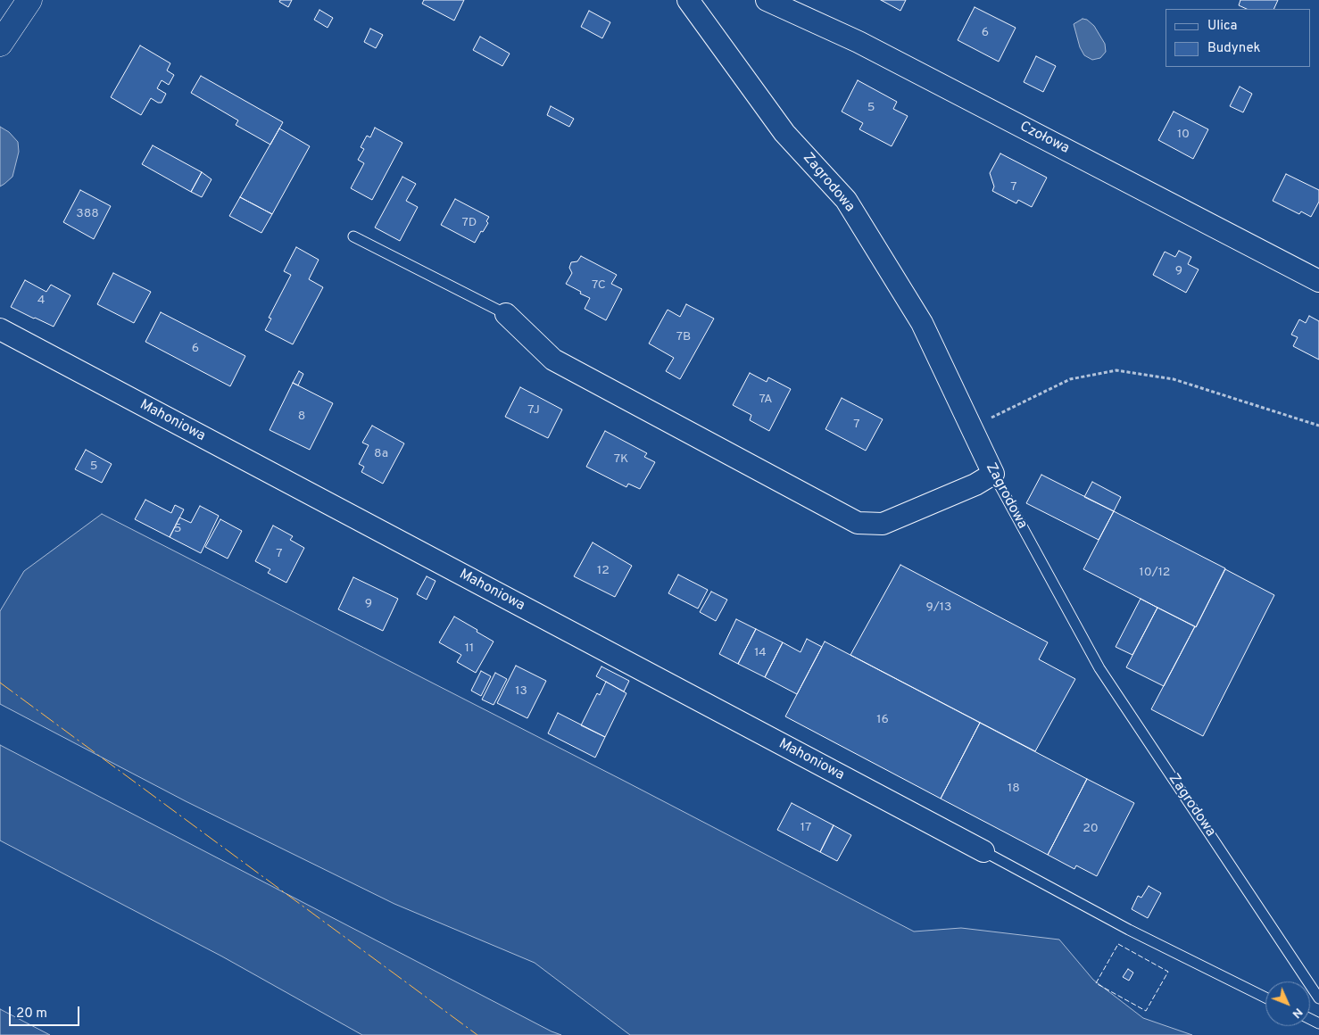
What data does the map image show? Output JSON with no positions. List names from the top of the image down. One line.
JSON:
{"streets":{"street":["Czołowa","Zagrodowa","Mahoniowa"]},"house_numbers":["6","5","10","7","388","7D","9","7C","4","7B","6","7A","7J","8","7","8a","7K","5","5","7","12","10/12","9","9/13","11","14","13","16","18","17","20"],"legend":["Ulica","Budynek"],"scale_bar":"20 m","north":"bottom right"}
